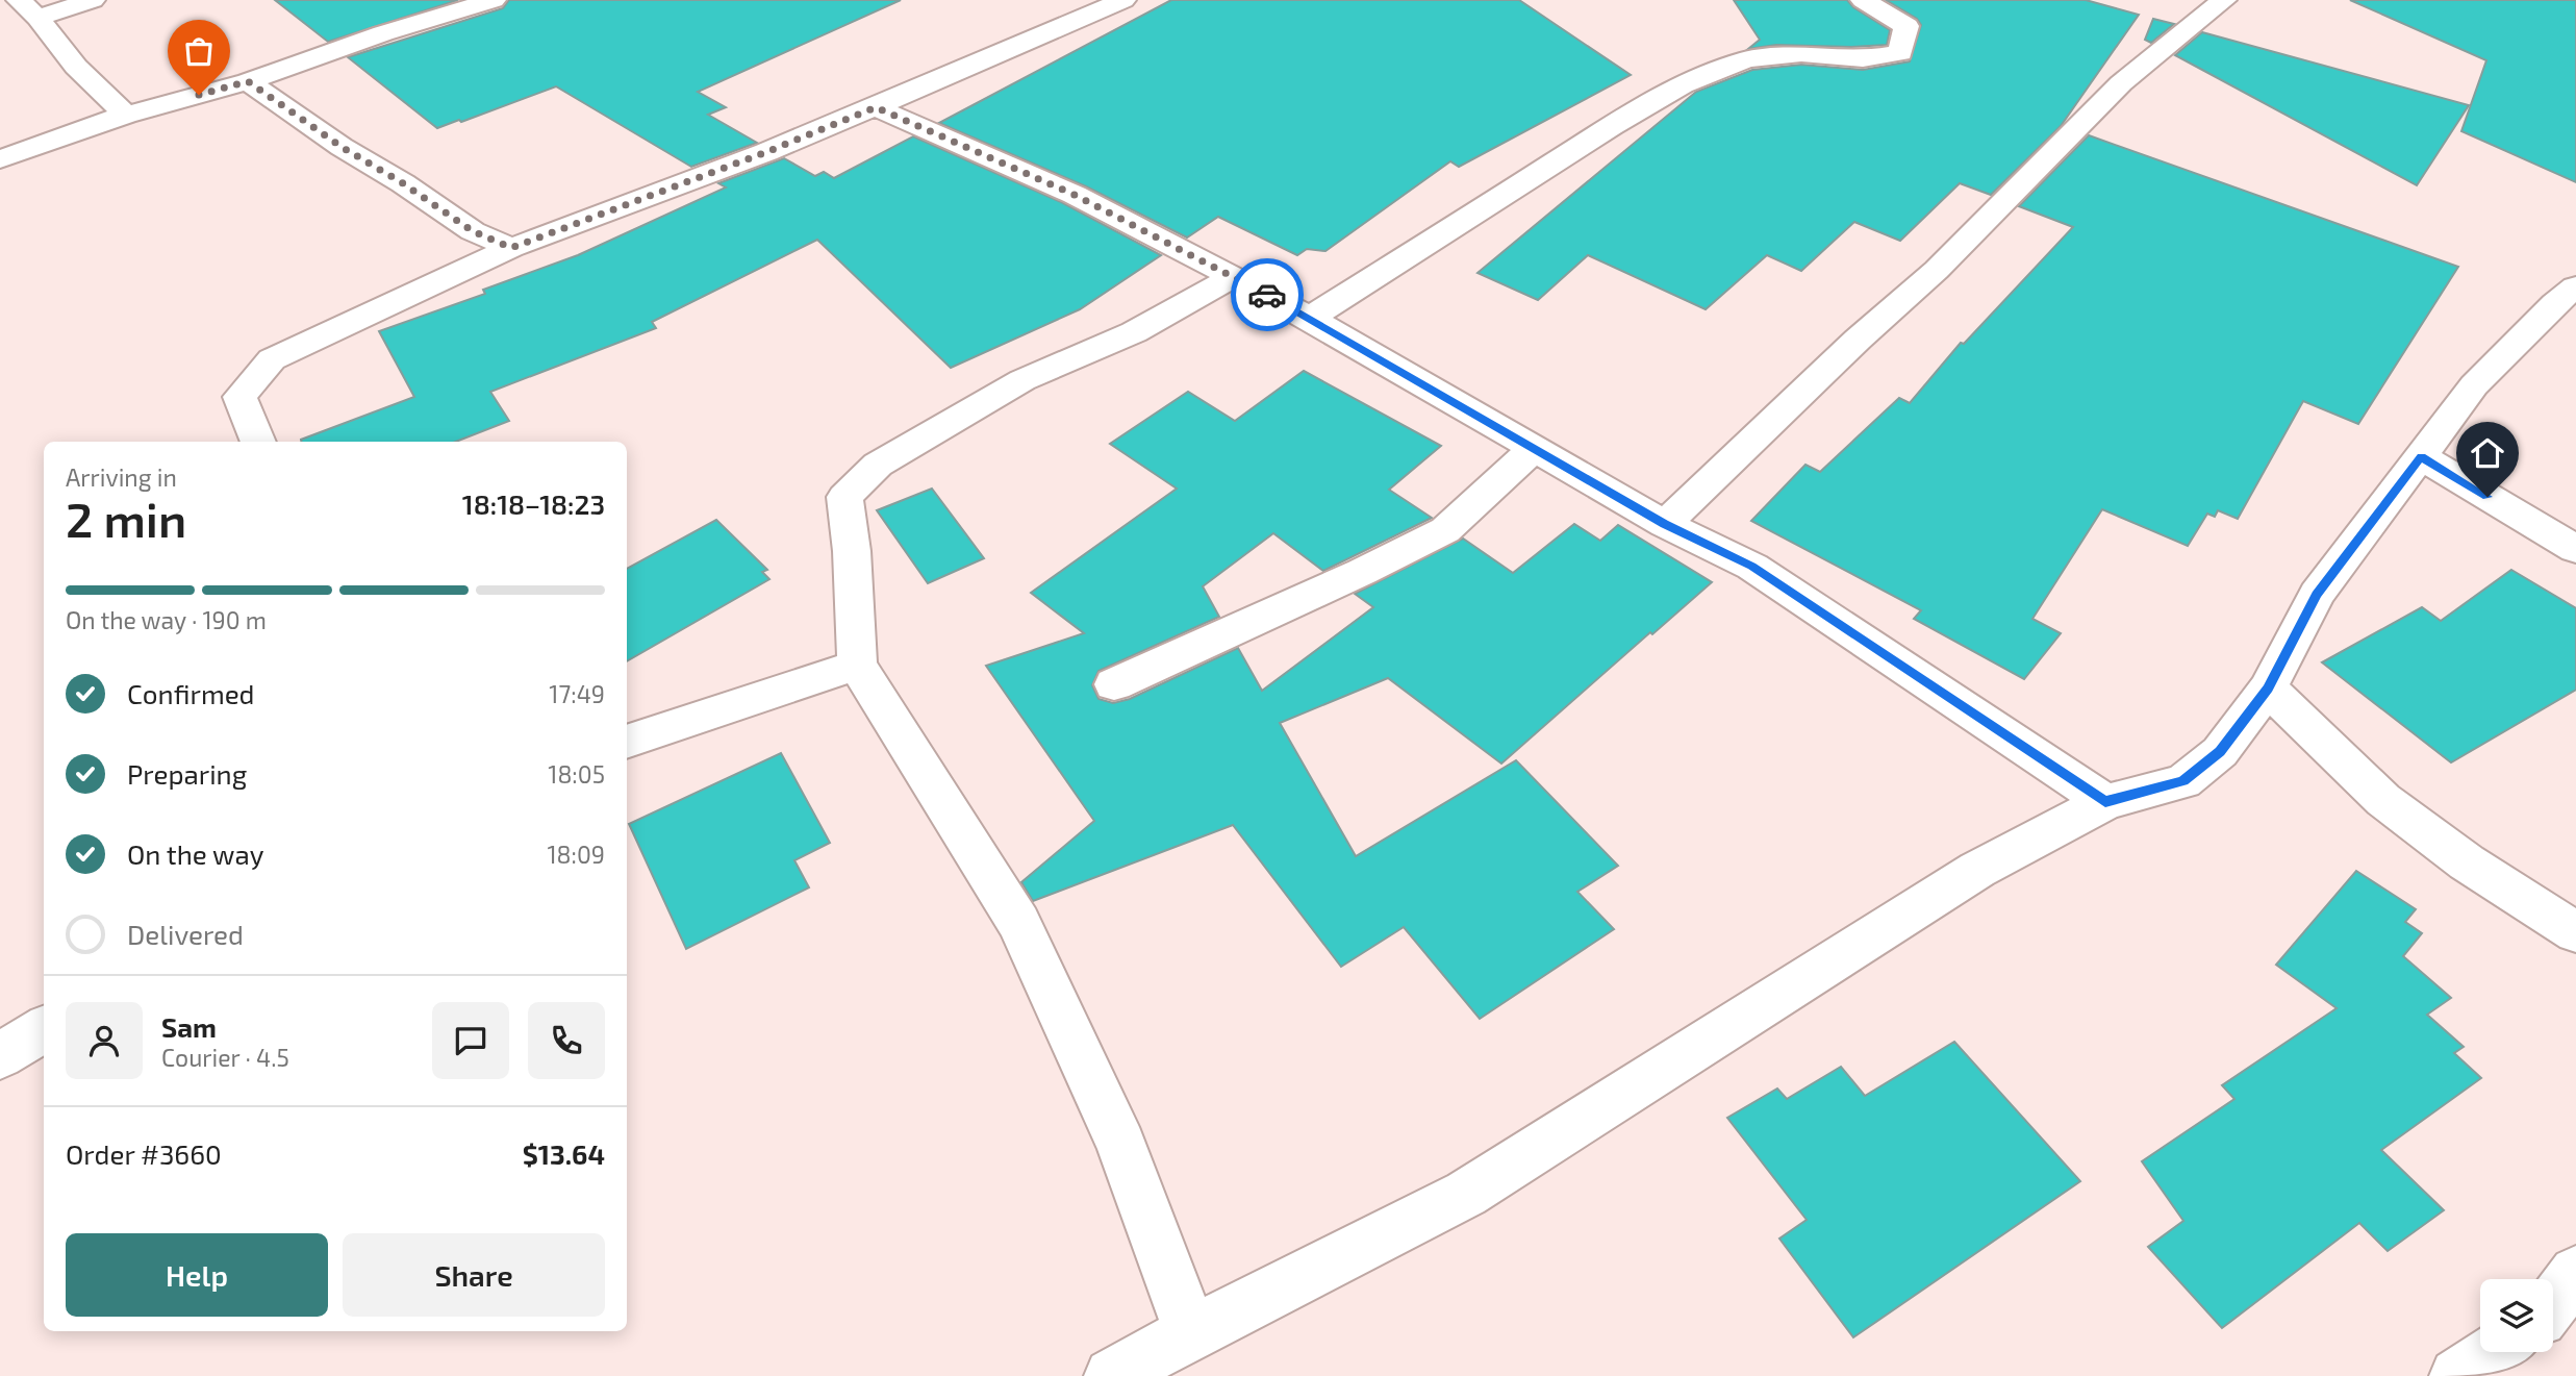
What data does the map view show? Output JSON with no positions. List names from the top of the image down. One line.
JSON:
{"page":{"heading":["2 min","Arriving in","18:18–18:23"],"panel":["Sam","Courier · 4.5","Order #3660","$13.64"],"bar":"On the way · 190 m","list":[["Confirmed","17:49"],["Preparing","18:05"],["On the way","18:09"],"Delivered"],"buttons":["Help","Share"]}}
